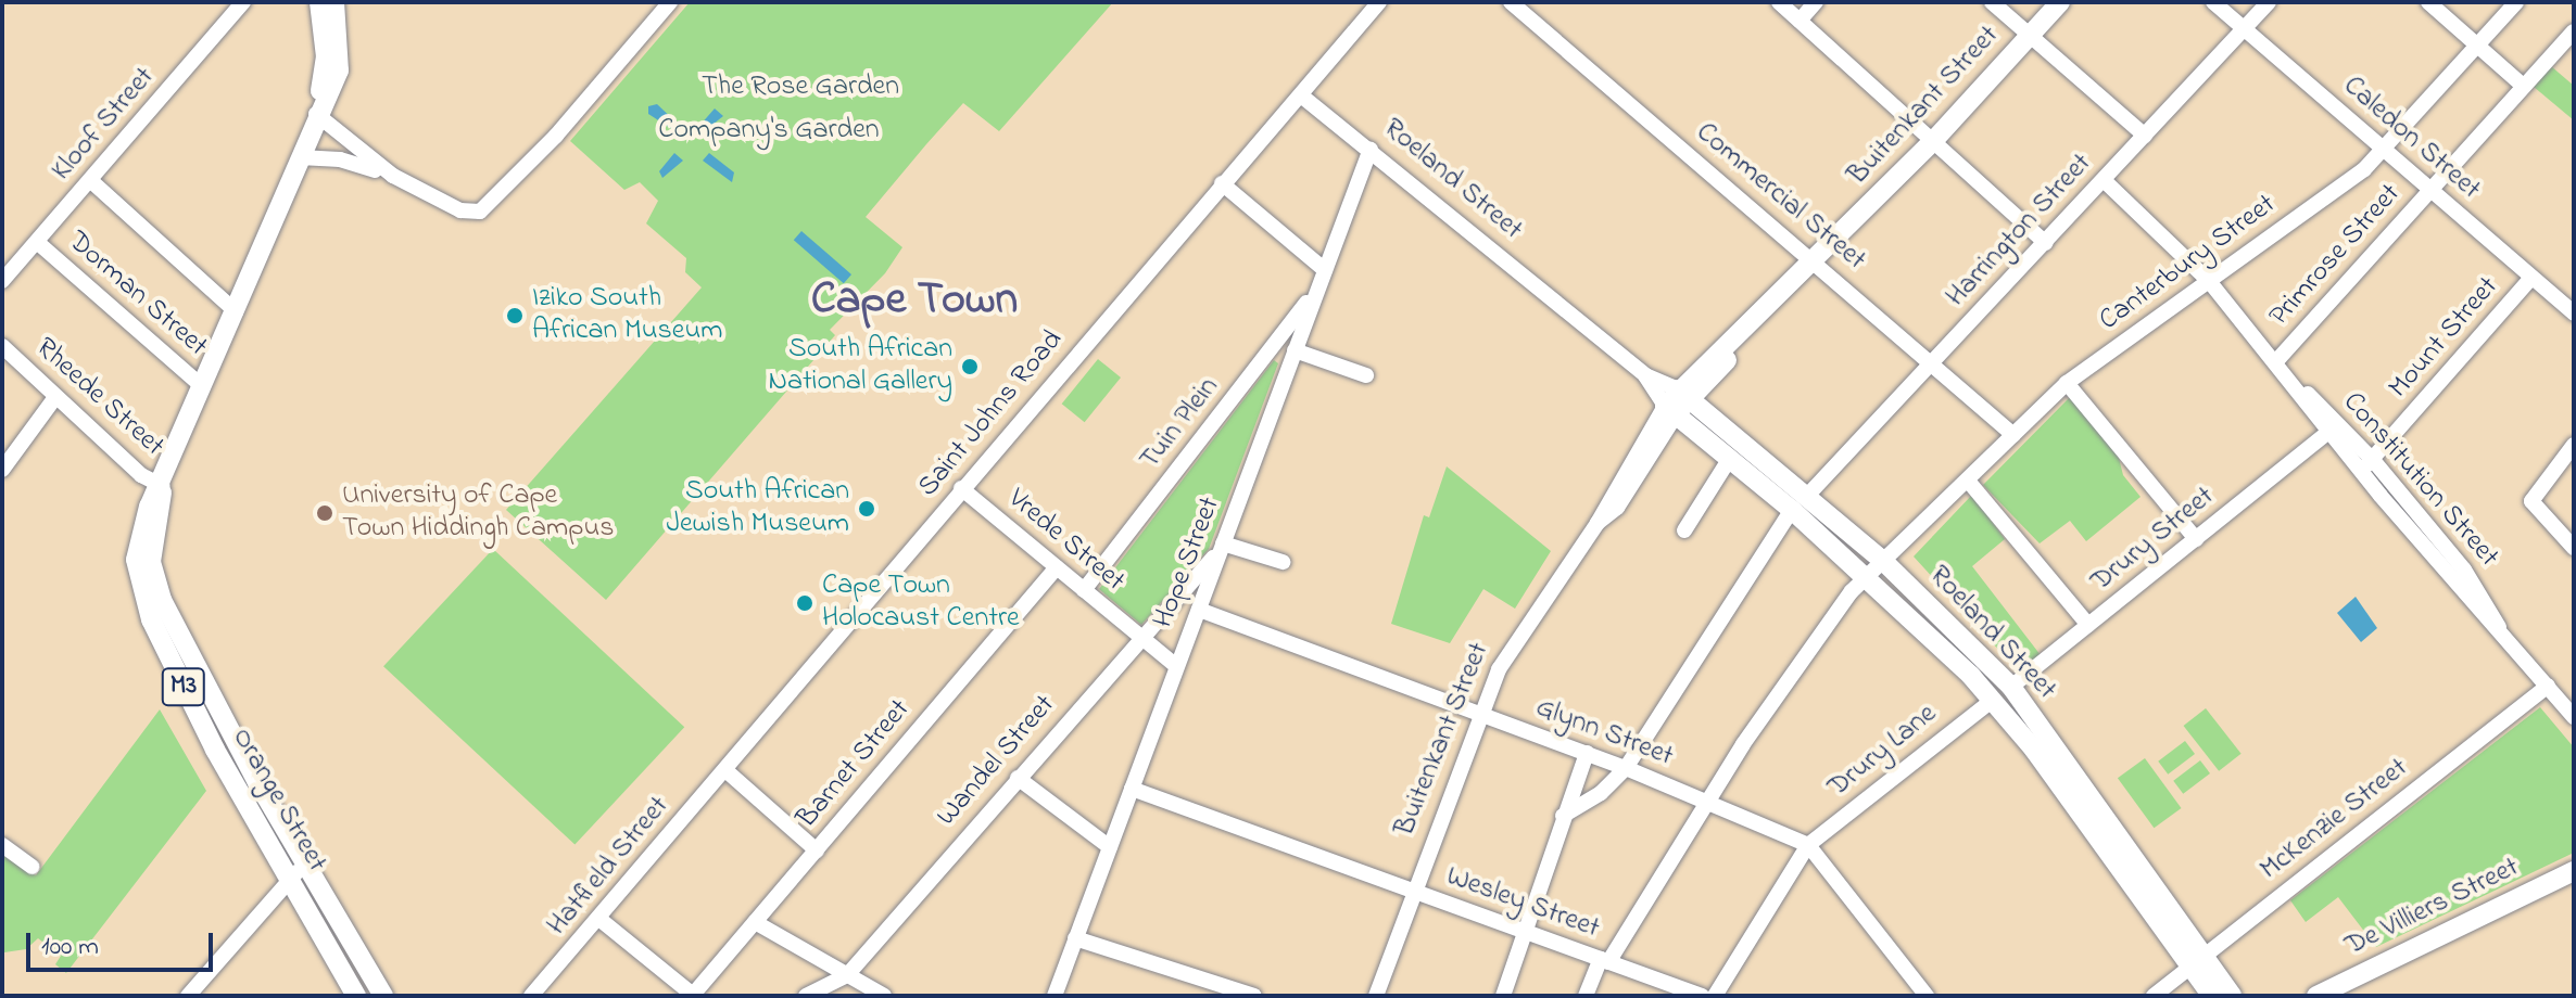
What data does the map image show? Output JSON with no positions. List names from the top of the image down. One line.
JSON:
{"streets":{"main road":["Buitenkant Street","Roeland Street","M3","Orange Street","De Villiers Street"],"street":["Kloof Street","Caledon Street","Commercial Street","Harrington Street","Primrose Street","Canterbury Street","Dorman Street","Mount Street","Rheede Street","Saint Johns Road","Tuin Plein","Constitution Street","Drury Street","Vrede Street","Hope Street","Glynn Street","Drury Lane","Wandel Street","Barnet Street","McKenzie Street","Hatfield Street","Wesley Street"]},"crossings":[["Buitenkant Street","Roeland Street"],["Buitenkant Street","Commercial Street"],["Buitenkant Street","Glynn Street"],["Buitenkant Street","Wesley Street"],["Kloof Street","Dorman Street"],["Caledon Street","Harrington Street"],["Caledon Street","Primrose Street"],["Caledon Street","Canterbury Street"],["Caledon Street","Mount Street"],["Roeland Street","Harrington Street"],["Roeland Street","Canterbury Street"],["Roeland Street","Saint Johns Road"],["Roeland Street","Drury Street"],["Roeland Street","Hope Street"],["Roeland Street","Drury Lane"],["Roeland Street","McKenzie Street"],["Commercial Street","Harrington Street"],["Commercial Street","Canterbury Street"],["Harrington Street","Constitution Street"],["Primrose Street","Constitution Street"],["Canterbury Street","Constitution Street"],["Canterbury Street","Glynn Street"],["Canterbury Street","Wesley Street"],["Dorman Street","Orange Street"],["Mount Street","Constitution Street"],["Rheede Street","Orange Street"],["Saint Johns Road","Vrede Street"],["Saint Johns Road","Hatfield Street"],["Tuin Plein","Vrede Street"],["Tuin Plein","Hope Street"],["Constitution Street","Drury Street"],["Constitution Street","McKenzie Street"],["Vrede Street","Hope Street"],["Vrede Street","Wandel Street"],["Vrede Street","Barnet Street"],["Hope Street","Glynn Street"],["Hope Street","Wandel Street"],["Hope Street","Wesley Street"],["Glynn Street","Drury Lane"]],"districts":["Cape Town"],"parks":["The Rose Garden","Company's Garden"],"places":["Iziko South African Museum","South African National Gallery","South African Jewish Museum","University of Cape Town Hiddingh Campus","Cape Town Holocaust Centre"],"scale_bar":"100 m"}
